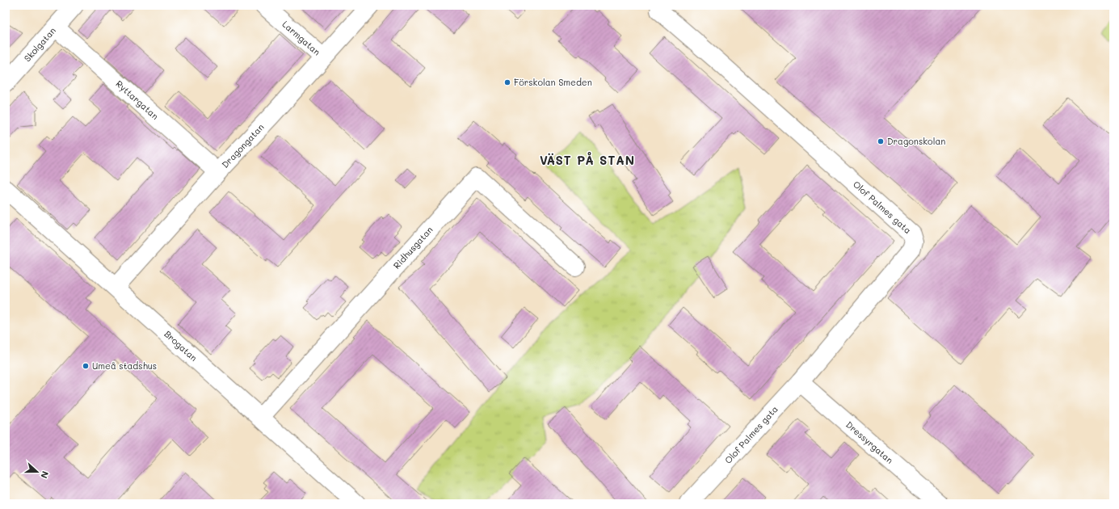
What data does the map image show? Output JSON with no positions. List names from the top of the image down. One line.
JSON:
{"streets":{"street":["Larmgatan","Skolgatan","Ryttargatan","Dragongatan","Olof Palmes gata","Ridhusgatan","Brogatan","Dressyrgatan"]},"crossings":[["Larmgatan","Dragongatan"],["Skolgatan","Ryttargatan"],["Ryttargatan","Dragongatan"],["Dragongatan","Brogatan"],["Olof Palmes gata","Dressyrgatan"],["Ridhusgatan","Brogatan"]],"districts":["VÄST PÅ STAN"],"places":["Förskolan Smeden","Dragonskolan","Umeå stadshus"],"north":"right"}
